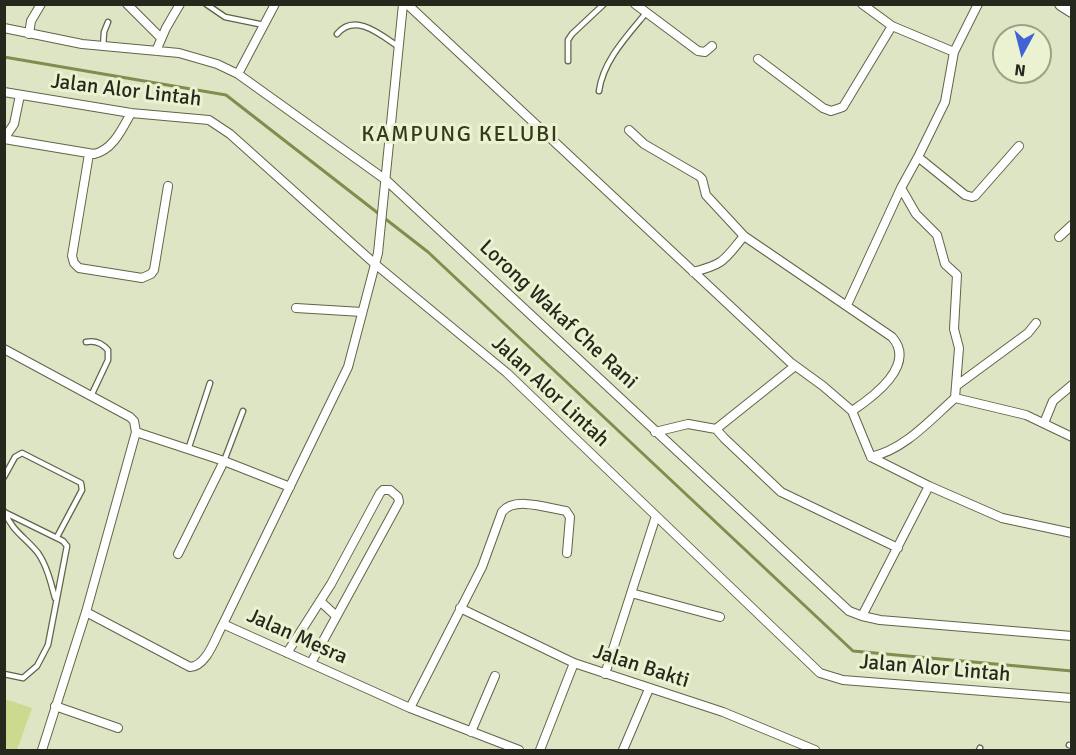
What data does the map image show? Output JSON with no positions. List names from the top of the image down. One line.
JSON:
{"streets":{"street":["Jalan Alor Lintah","Lorong Wakaf Che Rani","Jalan Mesra","Jalan Bakti"]},"districts":["KAMPUNG KELUBI"],"north":"bottom"}
